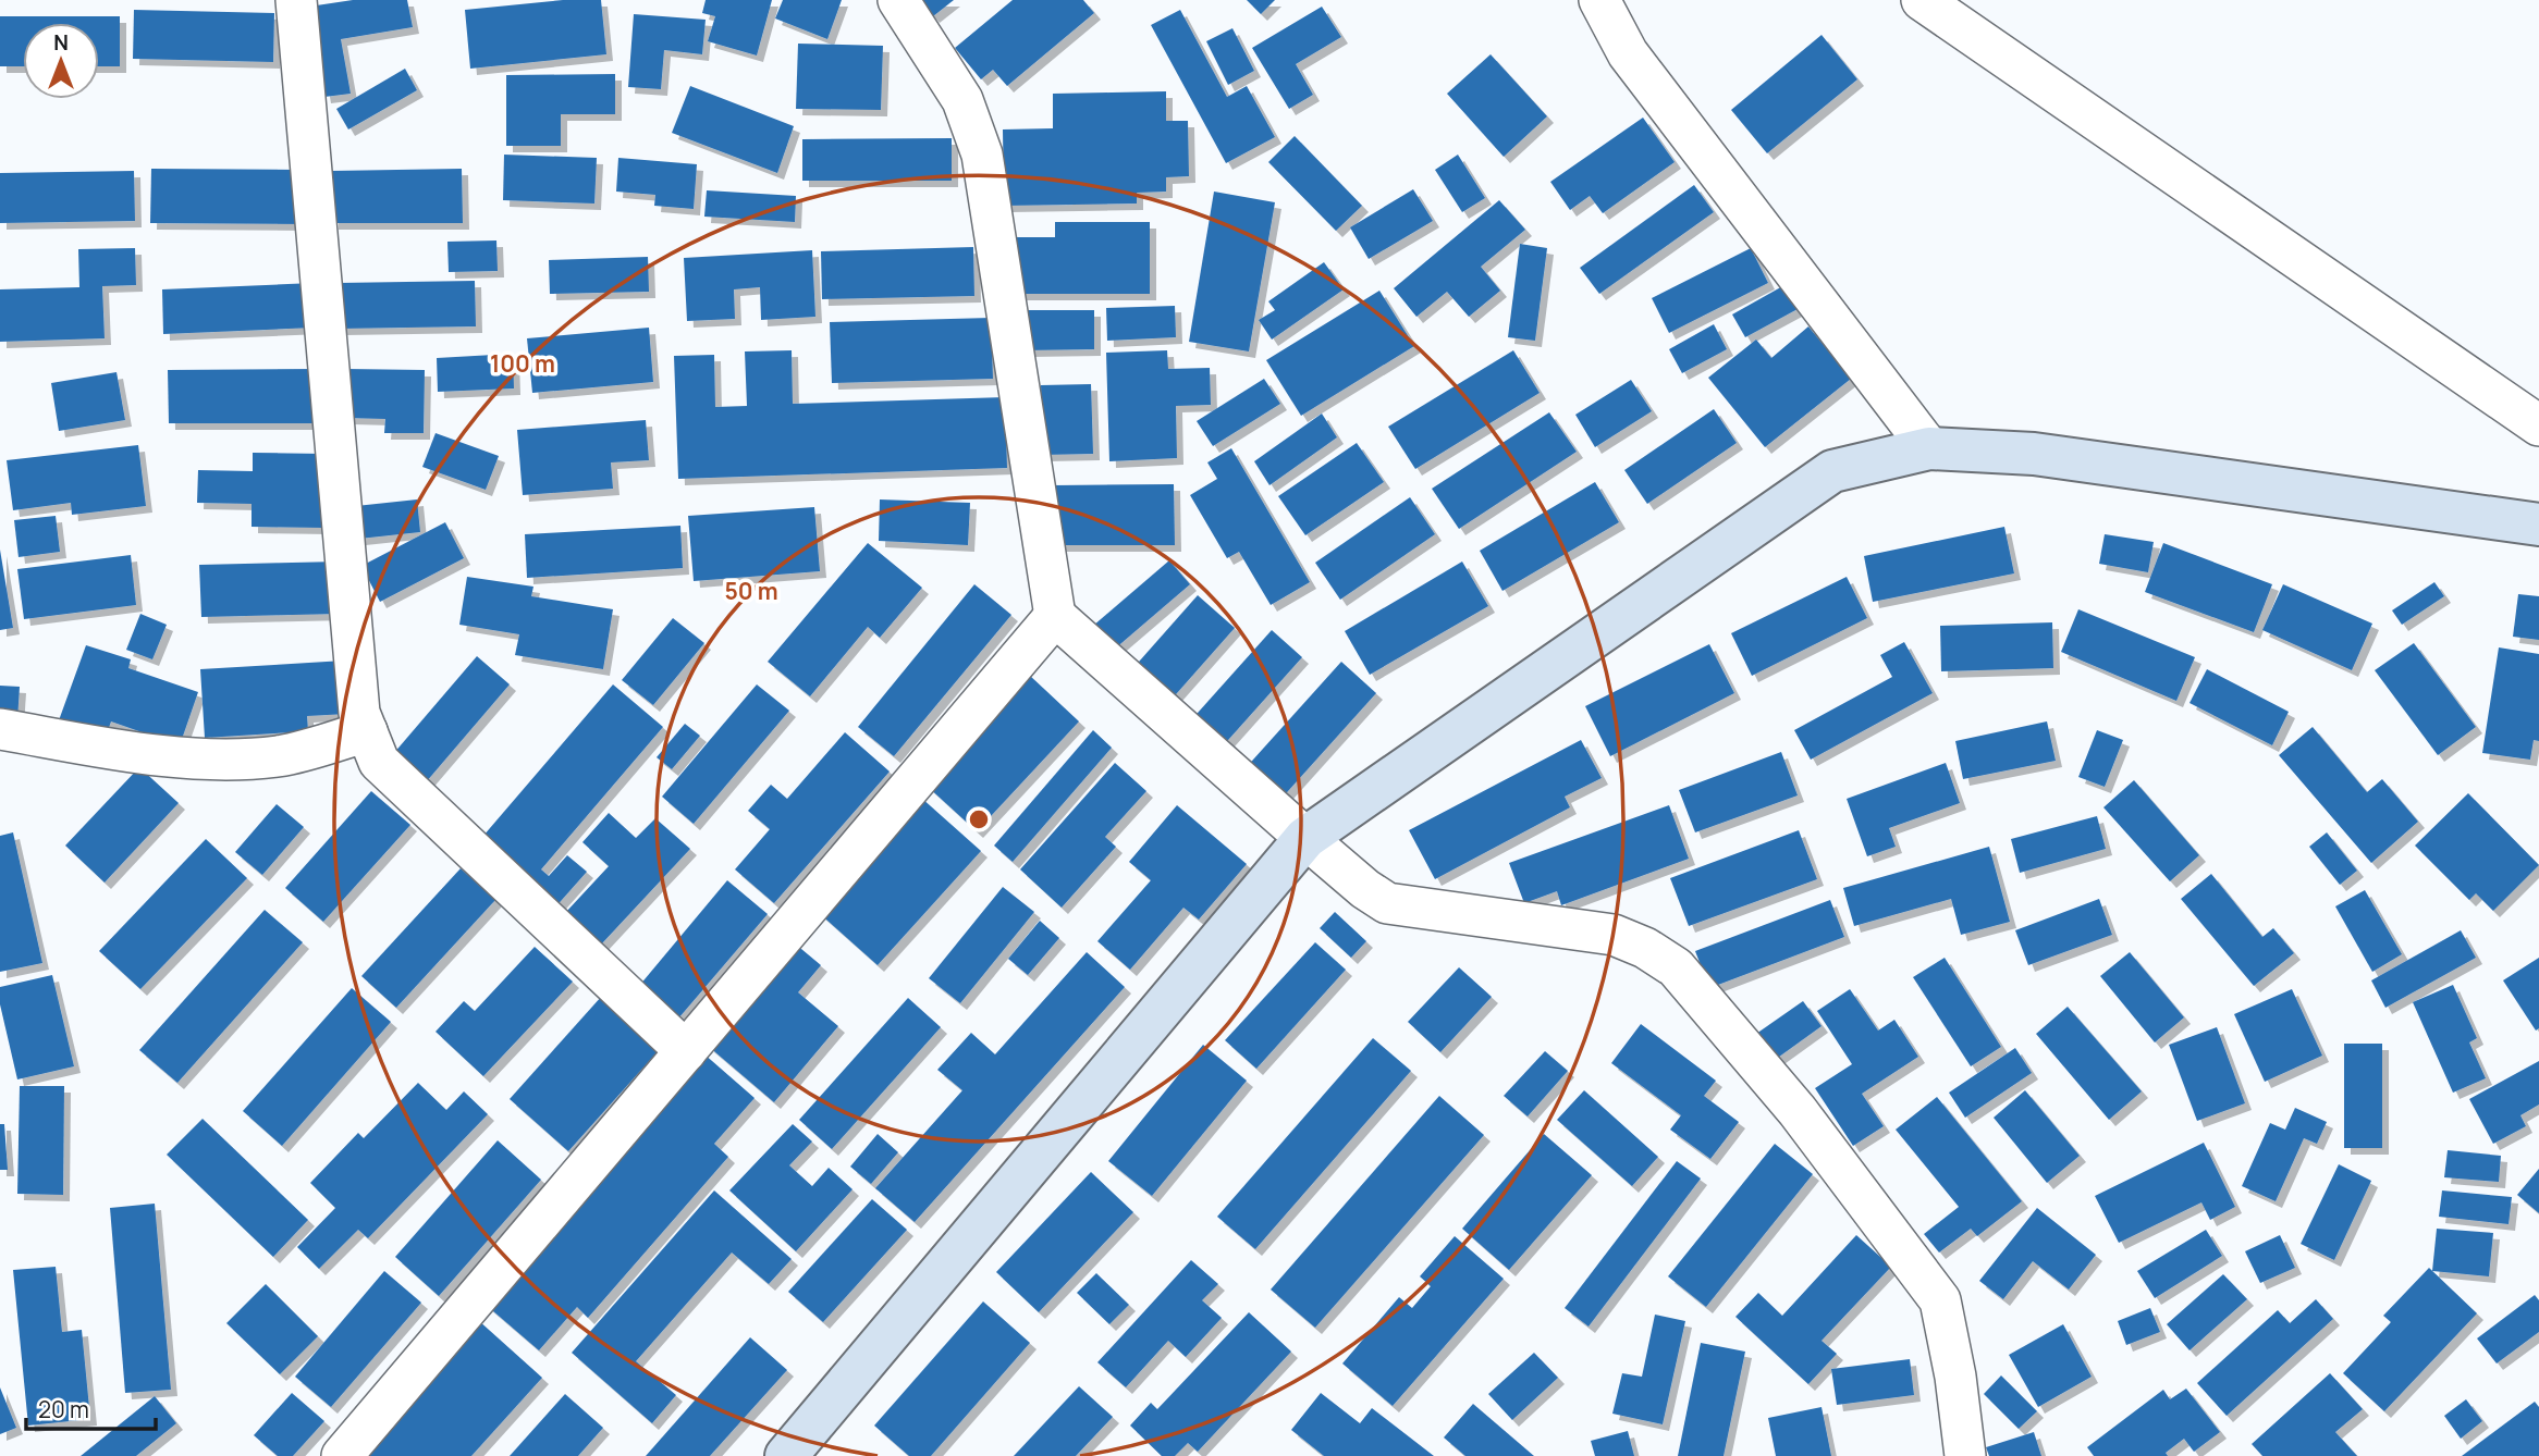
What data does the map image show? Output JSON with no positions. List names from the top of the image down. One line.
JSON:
{"scale_bar":"20 m","north":"top","rings":["100 m","50 m"]}
